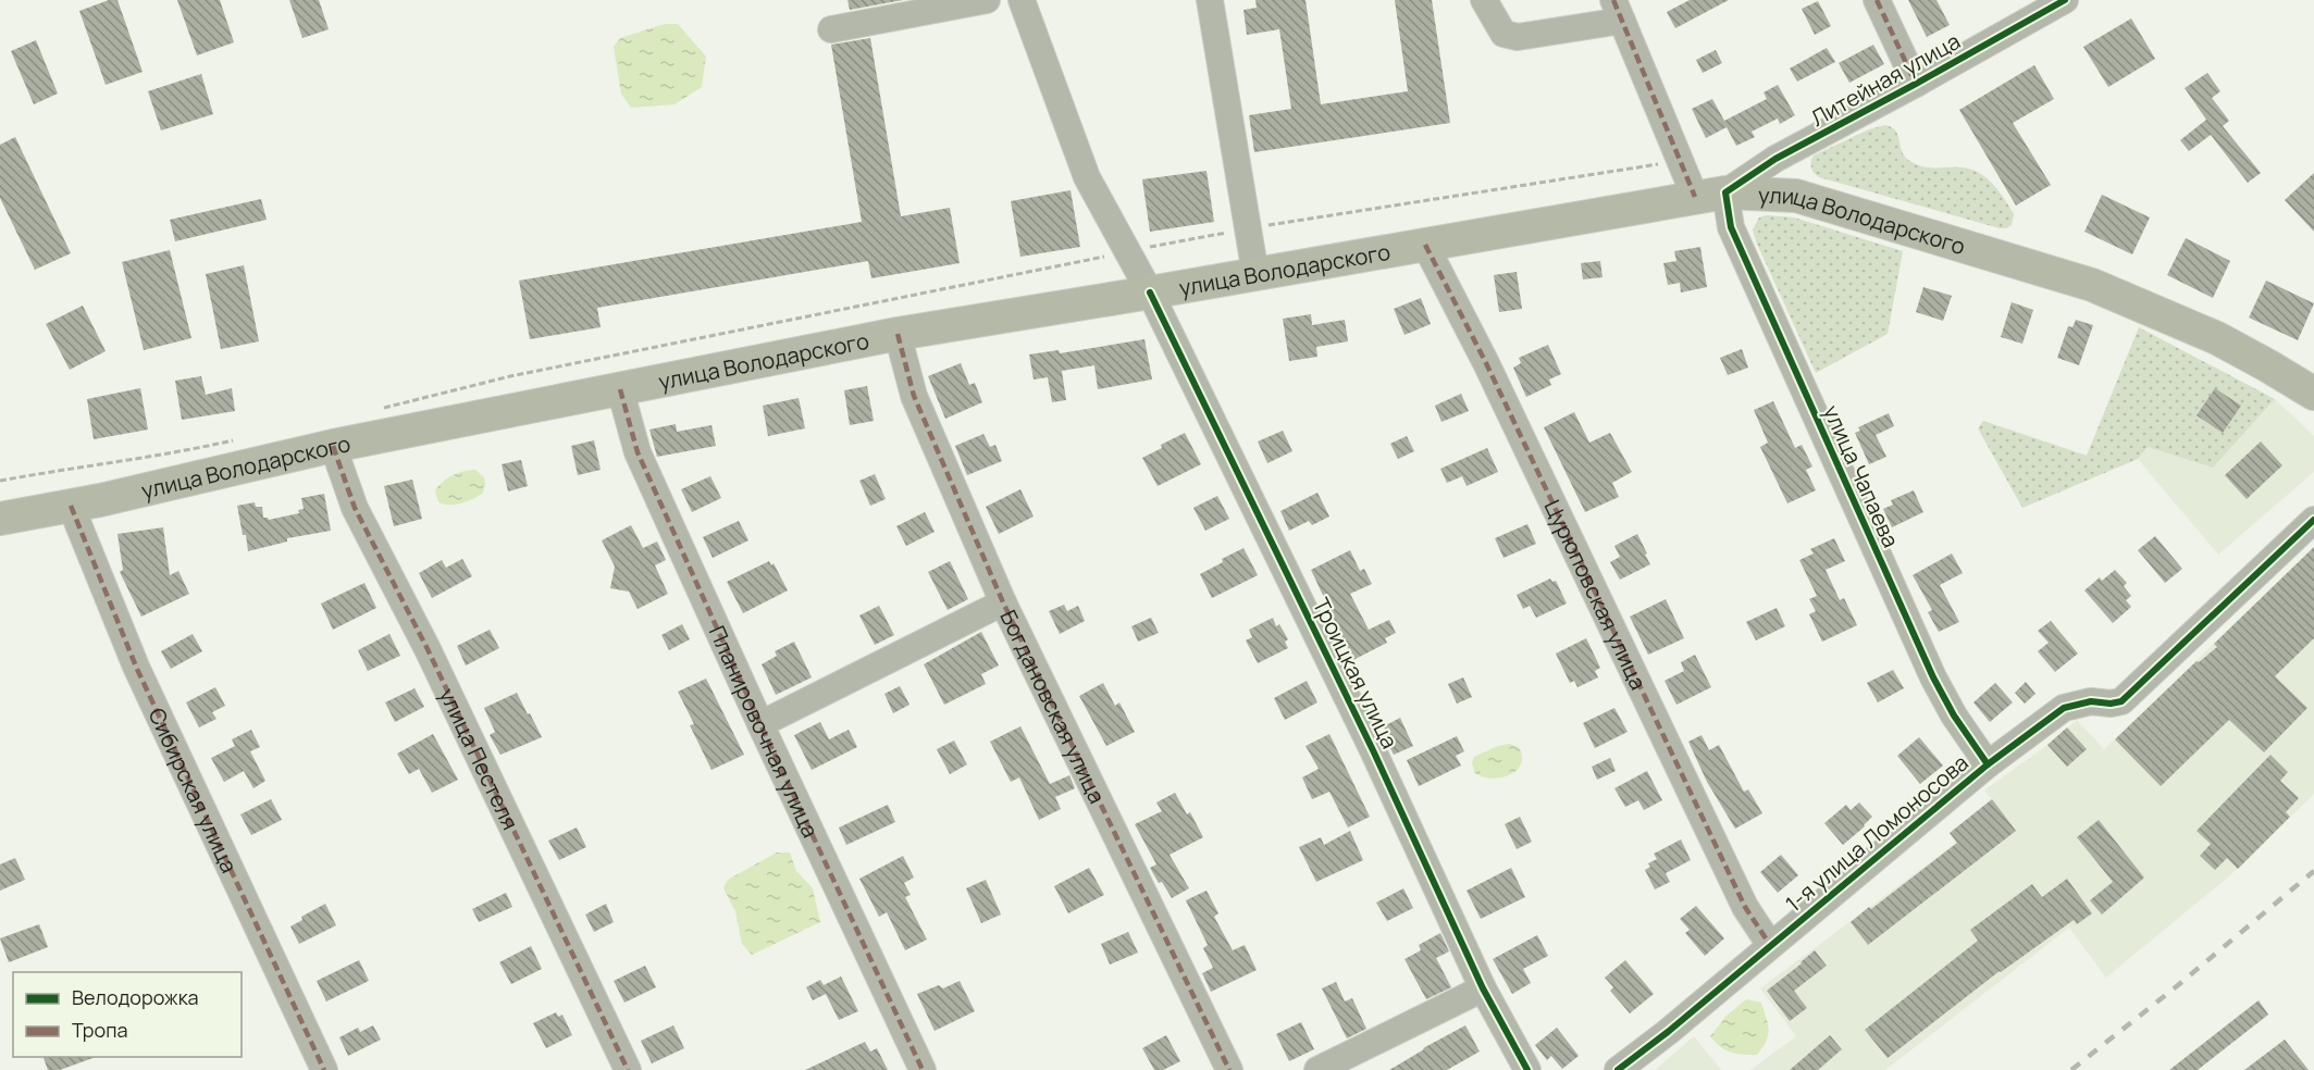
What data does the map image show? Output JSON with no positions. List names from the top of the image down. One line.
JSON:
{"streets":{"main road":["улица Володарского"],"street":["Литейная улица","улица Чапаева","Цурюповская улица","Троицкая улица","Богдановская улица","Планировочная улица","улица Пестеля","Сибирская улица","1-я улица Ломоносова"]},"crossings":[["Литейная улица","улица Володарского"],["Литейная улица","улица Чапаева"],["улица Володарского","улица Чапаева"],["улица Володарского","Цурюповская улица"],["улица Володарского","Троицкая улица"],["улица Володарского","Богдановская улица"],["улица Володарского","Планировочная улица"],["улица Володарского","улица Пестеля"],["улица Володарского","Сибирская улица"],["улица Чапаева","1-я улица Ломоносова"],["Цурюповская улица","1-я улица Ломоносова"]],"legend":["Велодорожка","Тропа"]}
